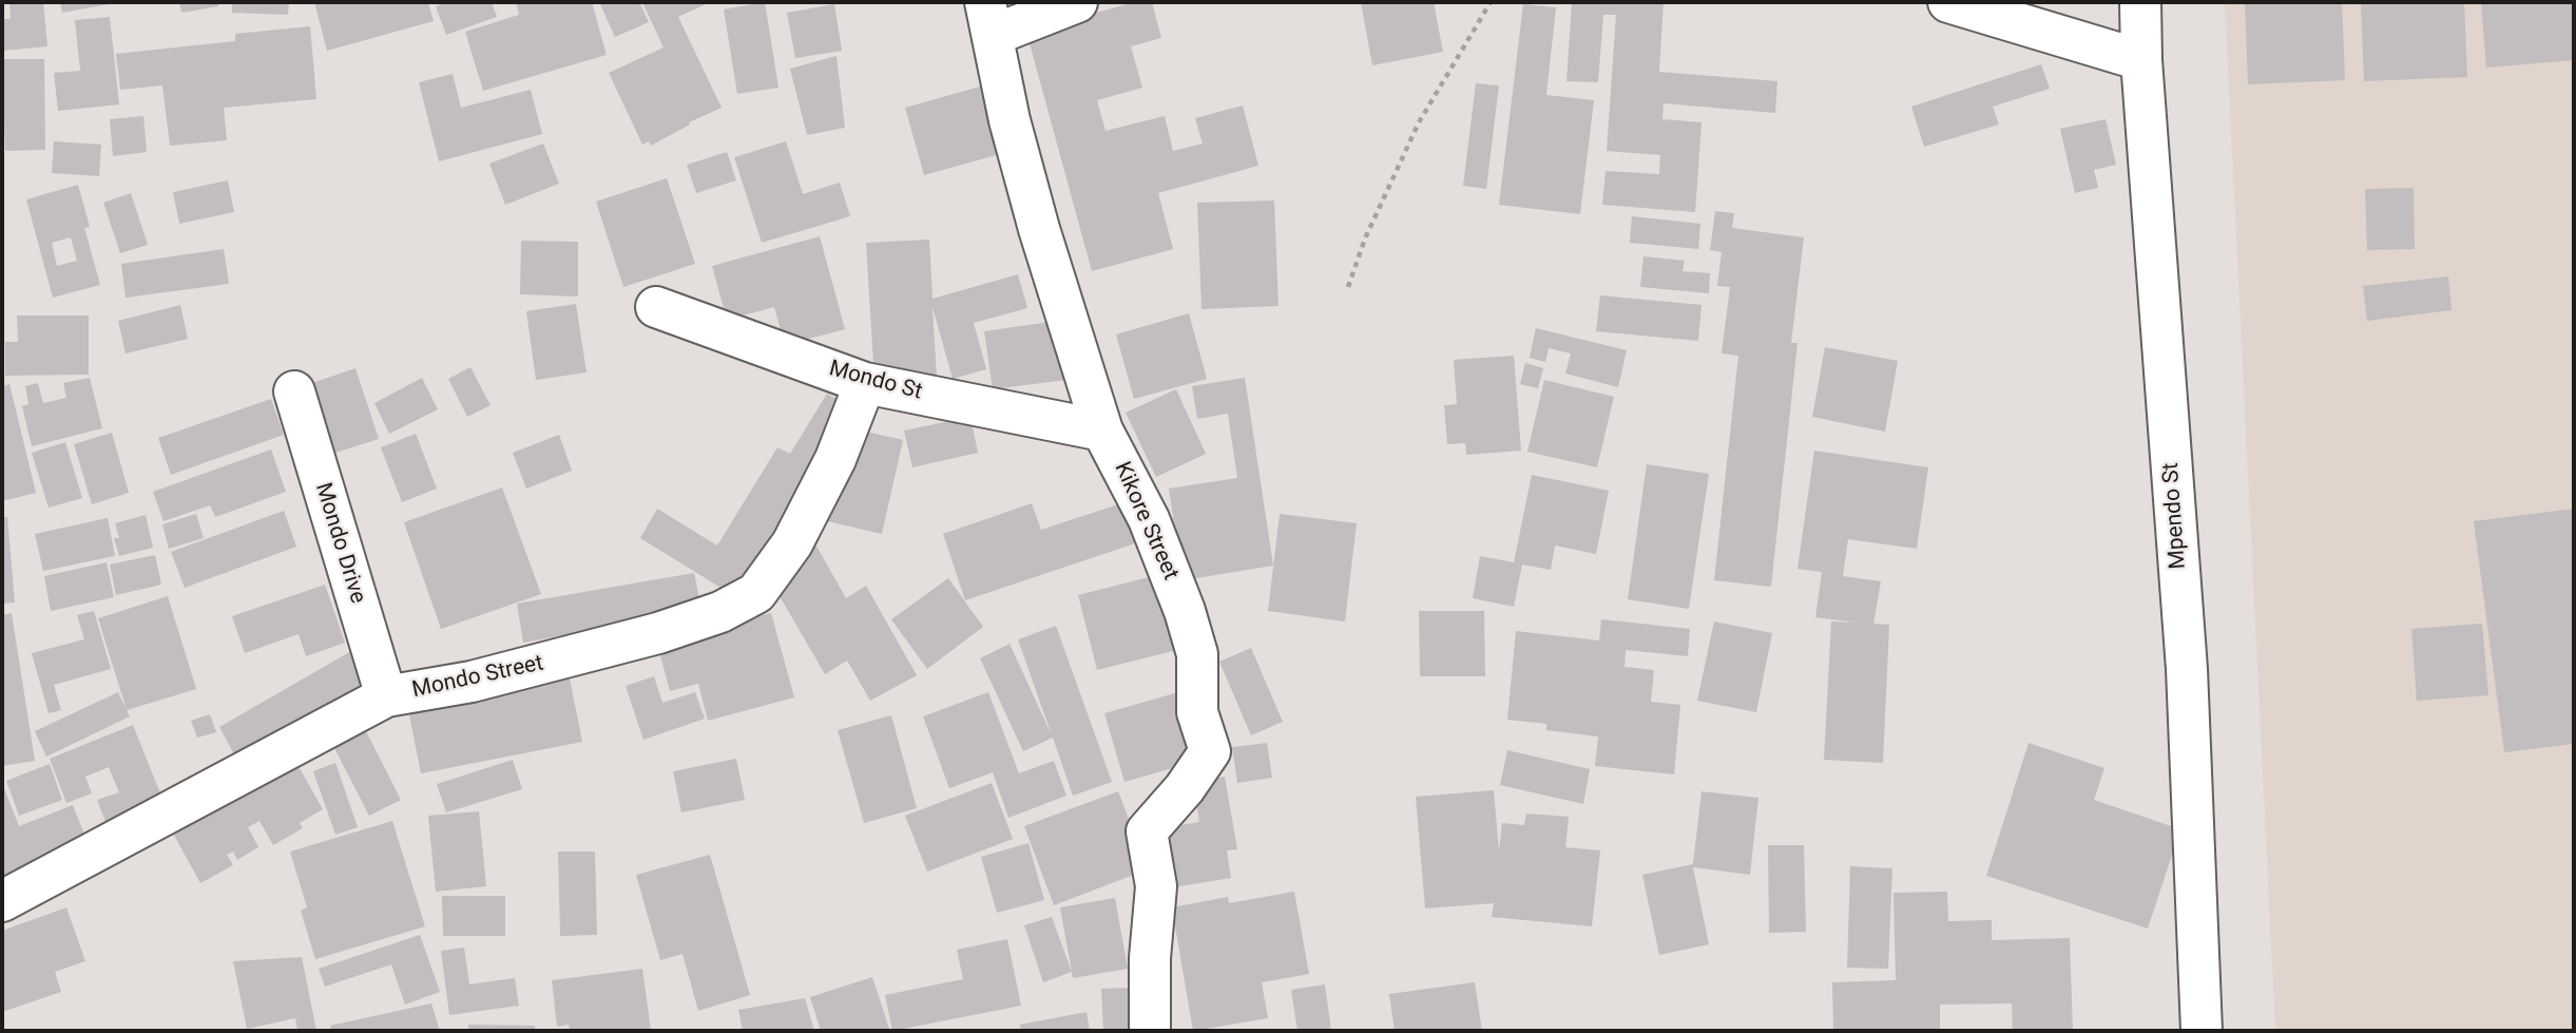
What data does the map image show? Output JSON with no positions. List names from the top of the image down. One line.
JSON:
{"streets":{"street":["Mondo St","Mpendo St","Kikore Street","Mondo Drive","Mondo Street"]},"crossings":[["Mondo St","Kikore Street"],["Mondo St","Mondo Street"],["Mondo Drive","Mondo Street"]]}
